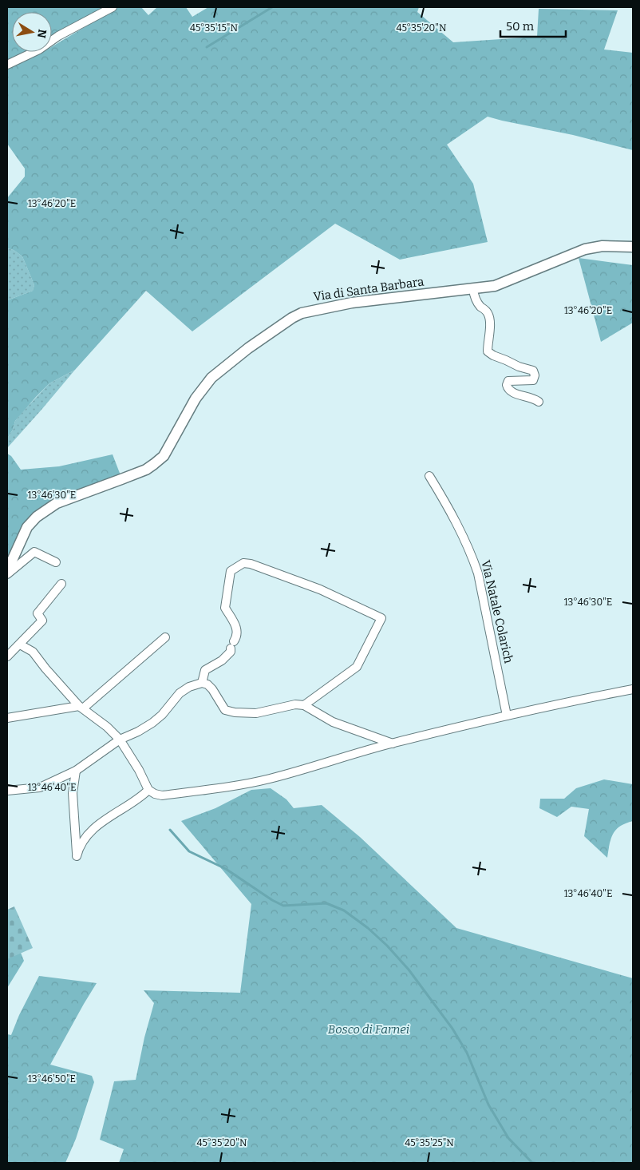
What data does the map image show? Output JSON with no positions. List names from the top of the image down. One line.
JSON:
{"streets":{"street":["Via di Santa Barbara","Via Natale Colarich"]},"parks":["Bosco di Farnei"],"scale_bar":"50 m","north":"right","coordinates":["45°35'15\"N","45°35'20\"N","13°46'20\"E","13°46'30\"E","13°46'40\"E","13°46'50\"E","45°35'25\"N"]}
